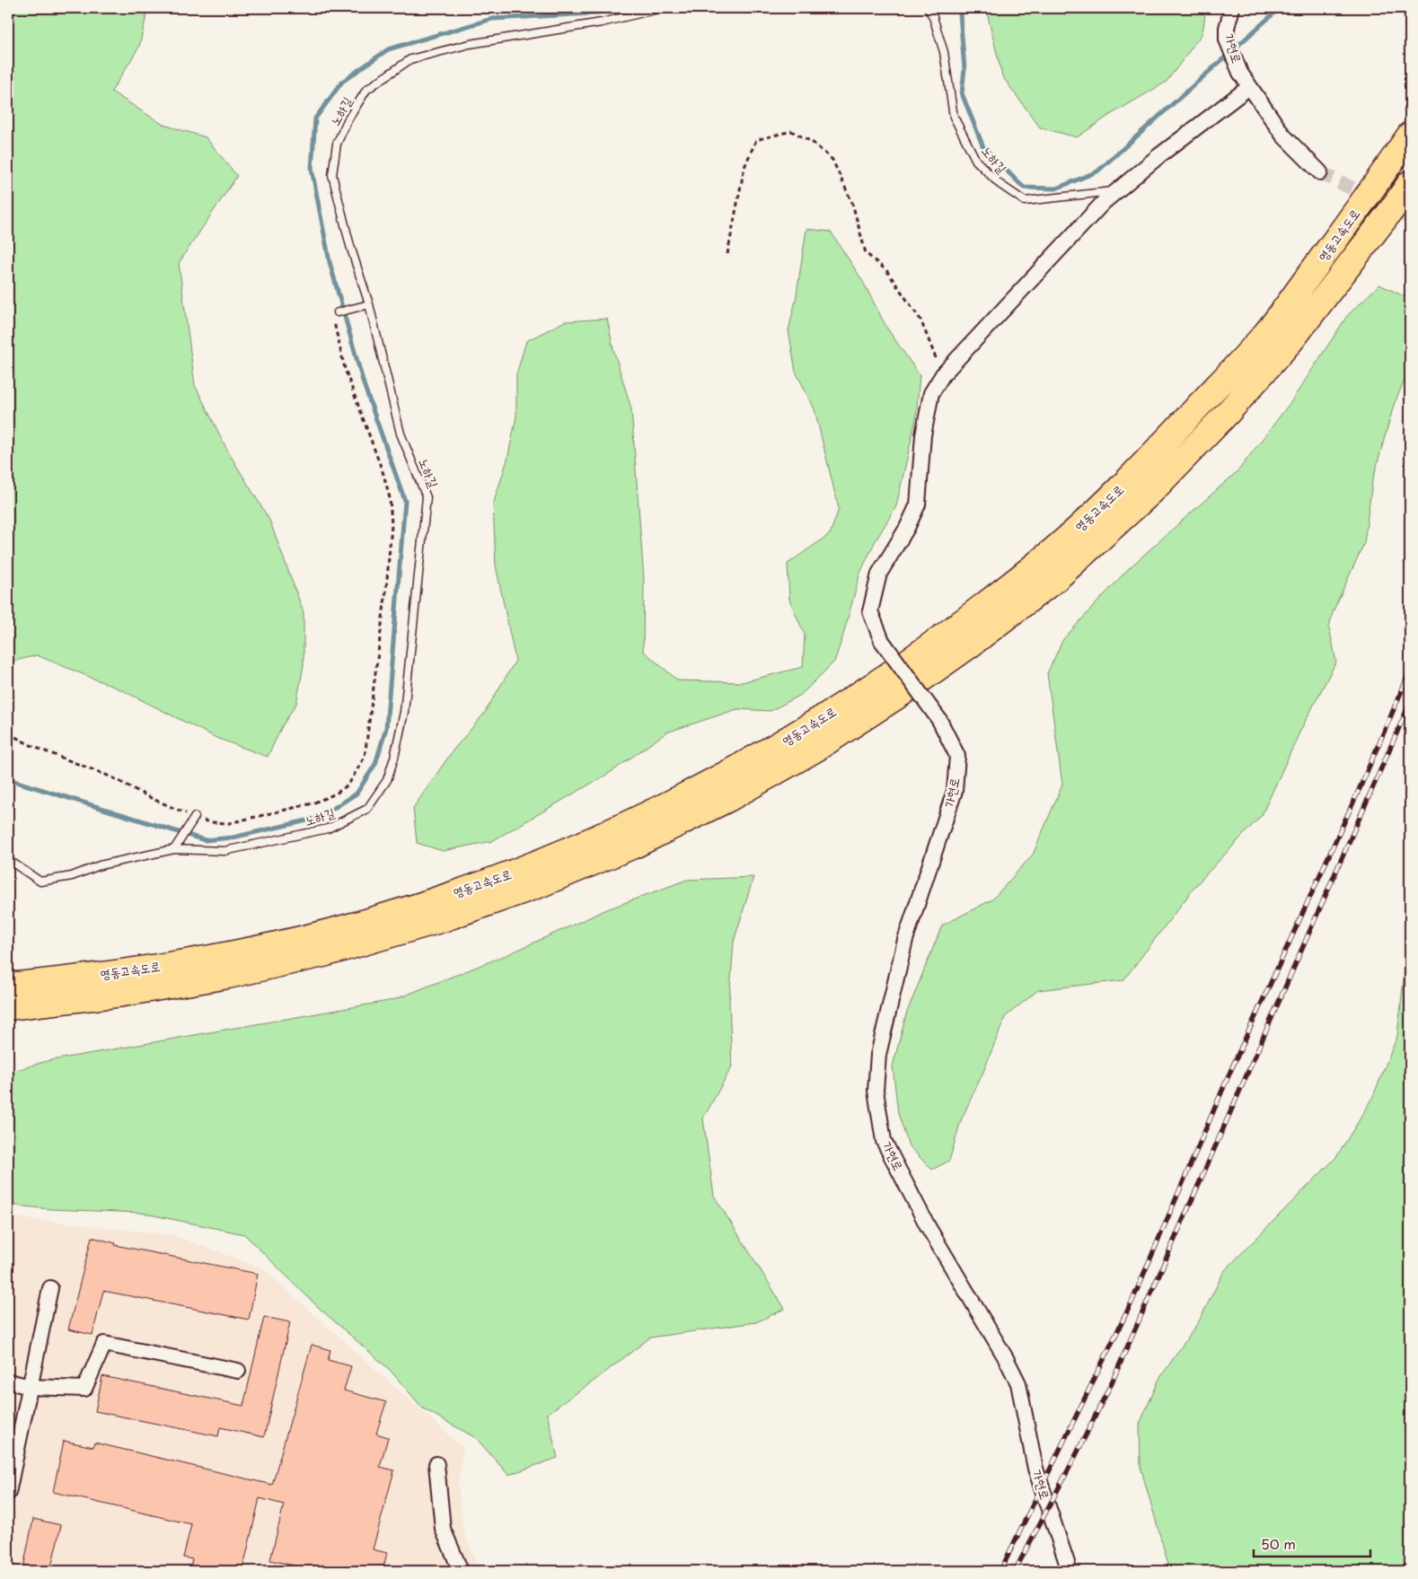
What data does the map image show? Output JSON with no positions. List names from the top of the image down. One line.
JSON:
{"streets":{"highway":["영동고속도로"],"street":["가현로"],"lane":["노하길"]},"crossings":[["가현로","노하길"]],"scale_bar":"50 m"}
